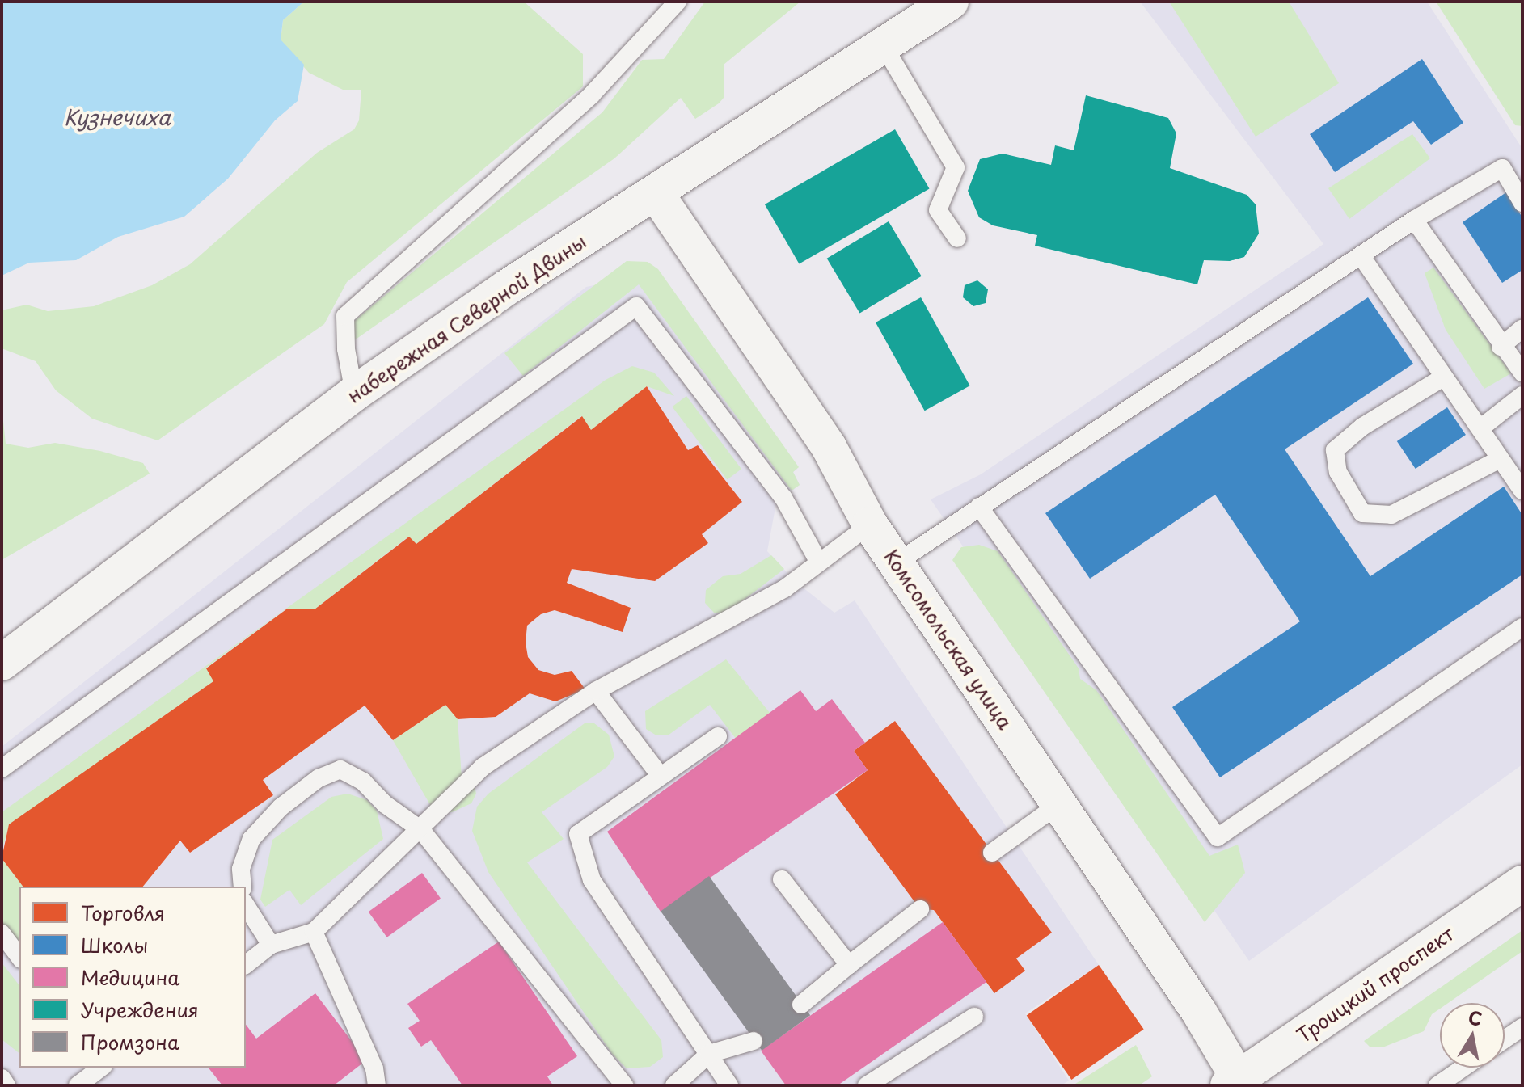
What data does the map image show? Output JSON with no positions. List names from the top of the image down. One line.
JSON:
{"streets":{"street":["набережная Северной Двины","Комсомольская улица","Троицкий проспект"]},"crossings":[["набережная Северной Двины","Комсомольская улица"],["Комсомольская улица","Троицкий проспект"]],"water":["Кузнечиха"],"legend":["Торговля","Школы","Медицина","Учреждения","Промзона"],"north":"top"}
